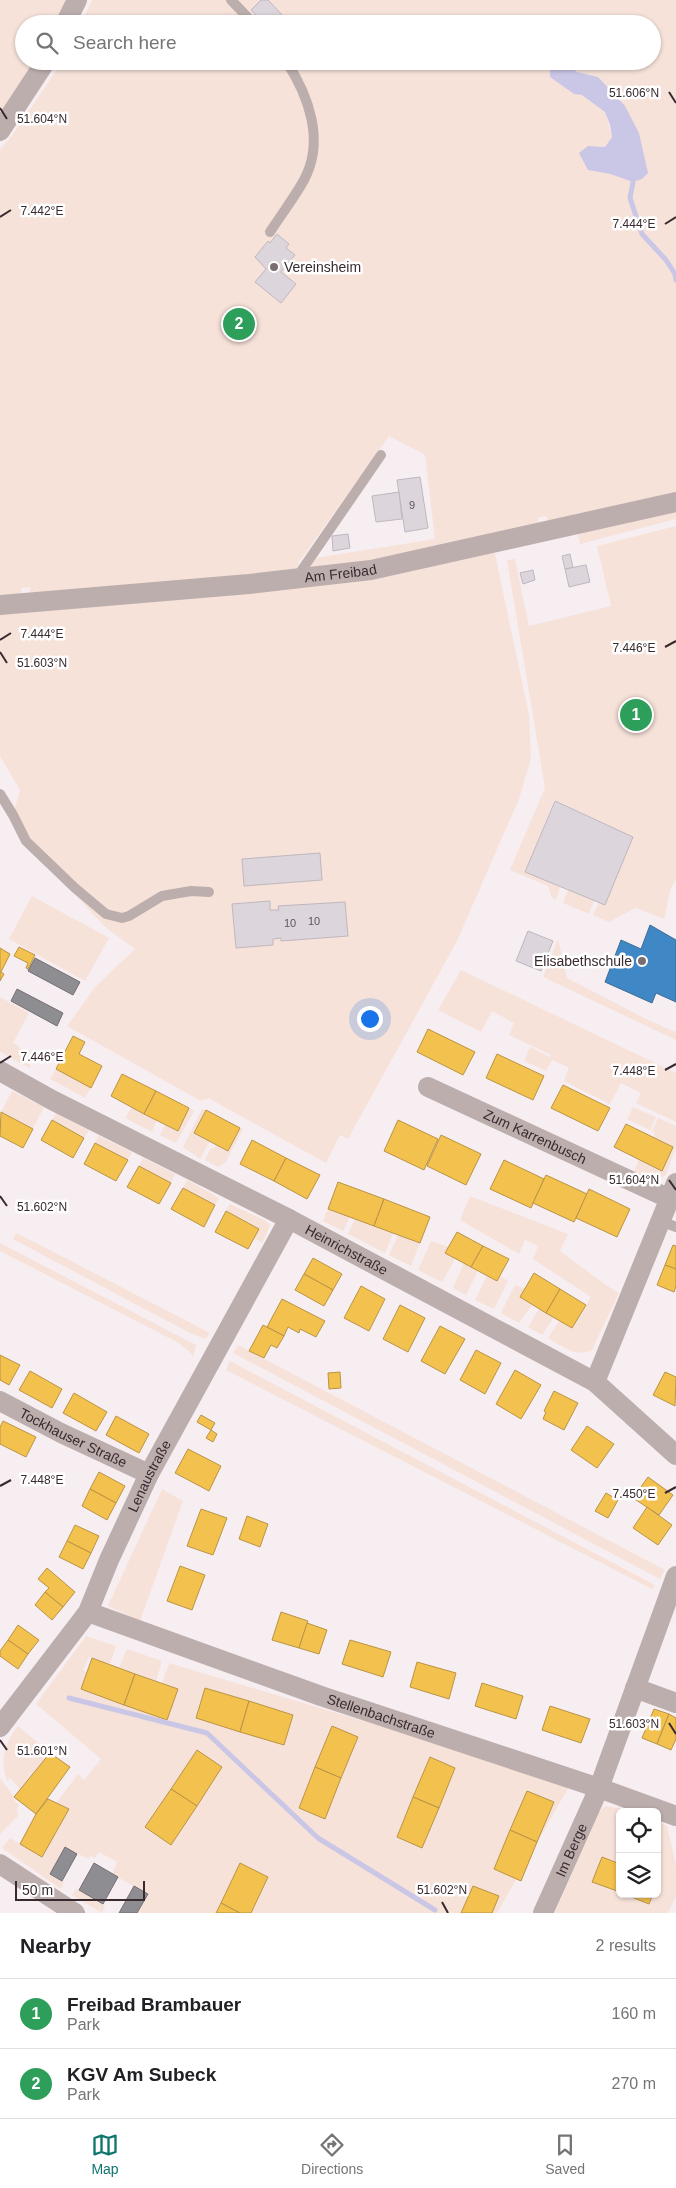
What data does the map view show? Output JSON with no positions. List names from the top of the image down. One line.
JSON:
{"streets":{"street":["Am Freibad","Zum Karrenbusch","Heinrichstraße","Tockhauser Straße","Lenaustraße","Stellenbachstraße","Im Berge"]},"crossings":[["Zum Karrenbusch","Heinrichstraße"],["Heinrichstraße","Lenaustraße"],["Tockhauser Straße","Lenaustraße"],["Lenaustraße","Stellenbachstraße"],["Stellenbachstraße","Im Berge"]],"places":["Vereinsheim","Elisabethschule"],"house_numbers":["9","10","10"],"scale_bar":"50 m","page":{"search":"Search here","pins":["2","1"],"scale":"50 m","heading":["Nearby","2 results"],"list":[{"mark":"1","name":"Freibad Brambauer","note":"Park","value":"160 m"},{"mark":"2","name":"KGV Am Subeck","note":"Park","value":"270 m"}],"nav":["Map","Directions","Saved"]},"coordinates":["51.606°N","51.604°N","7.442°E","7.444°E","7.446°E","51.603°N","7.448°E","51.602°N","7.450°E","51.601°N"]}
